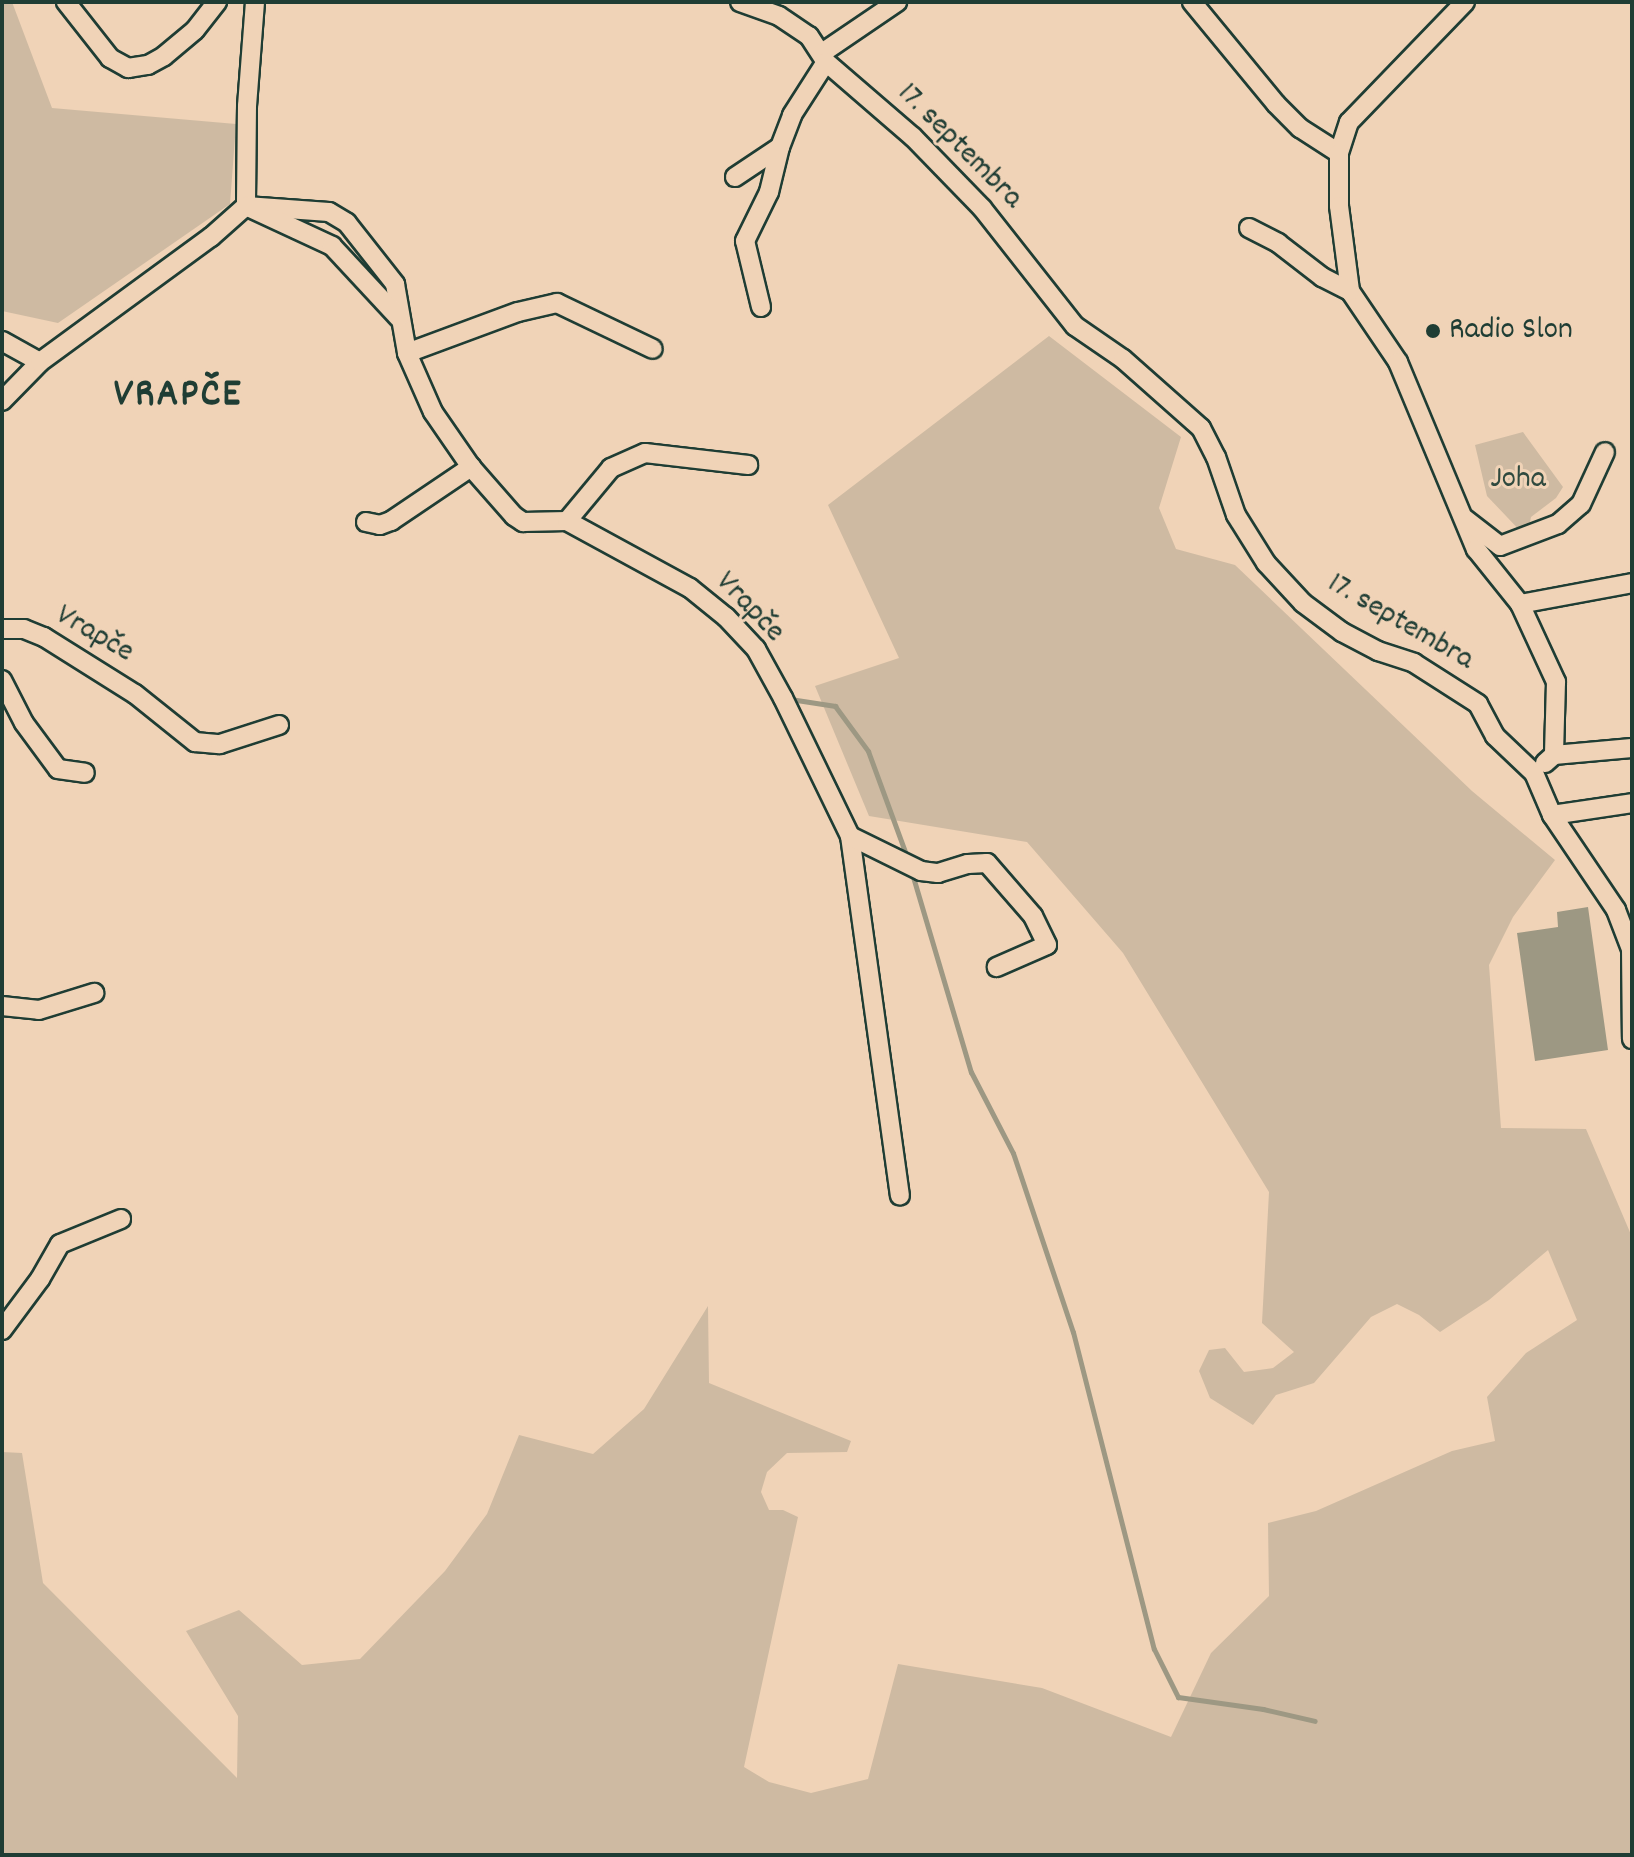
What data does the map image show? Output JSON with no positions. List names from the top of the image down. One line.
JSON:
{"streets":{"street":["17. septembra","Vrapče"]},"districts":["VRAPČE"],"parks":["Joha"],"places":["Radio Slon"]}
